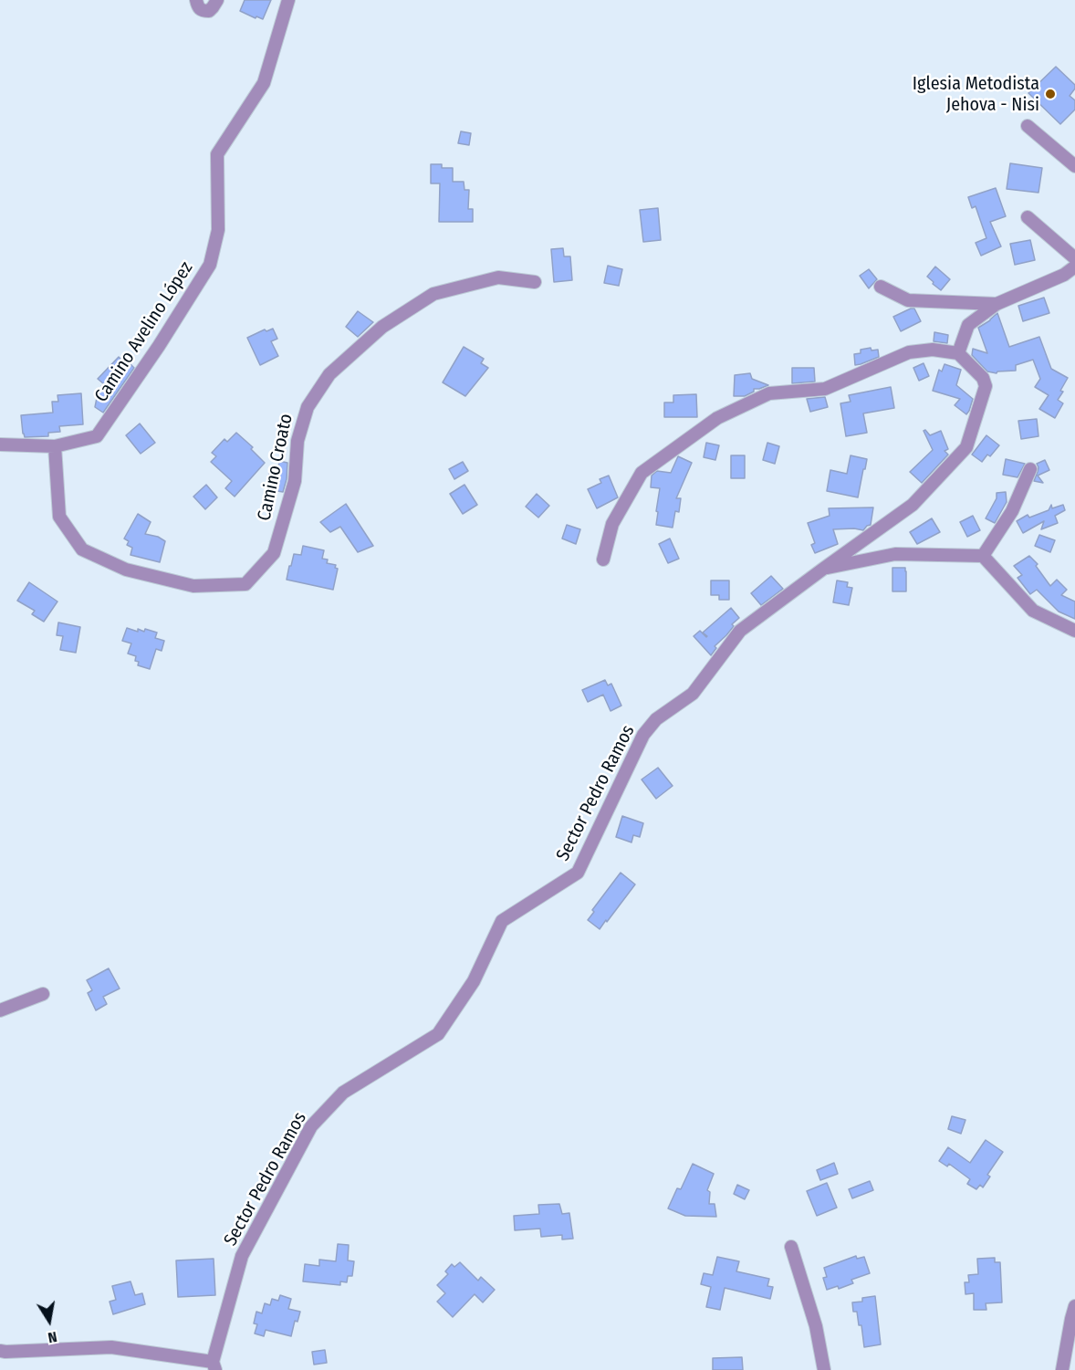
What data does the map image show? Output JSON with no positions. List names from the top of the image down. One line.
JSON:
{"streets":{"street":["Camino Avelino López","Camino Croato","Sector Pedro Ramos"]},"crossings":[["Camino Avelino López","Camino Croato"]],"places":["Iglesia Metodista Jehova - Nisi"],"north":"bottom"}
